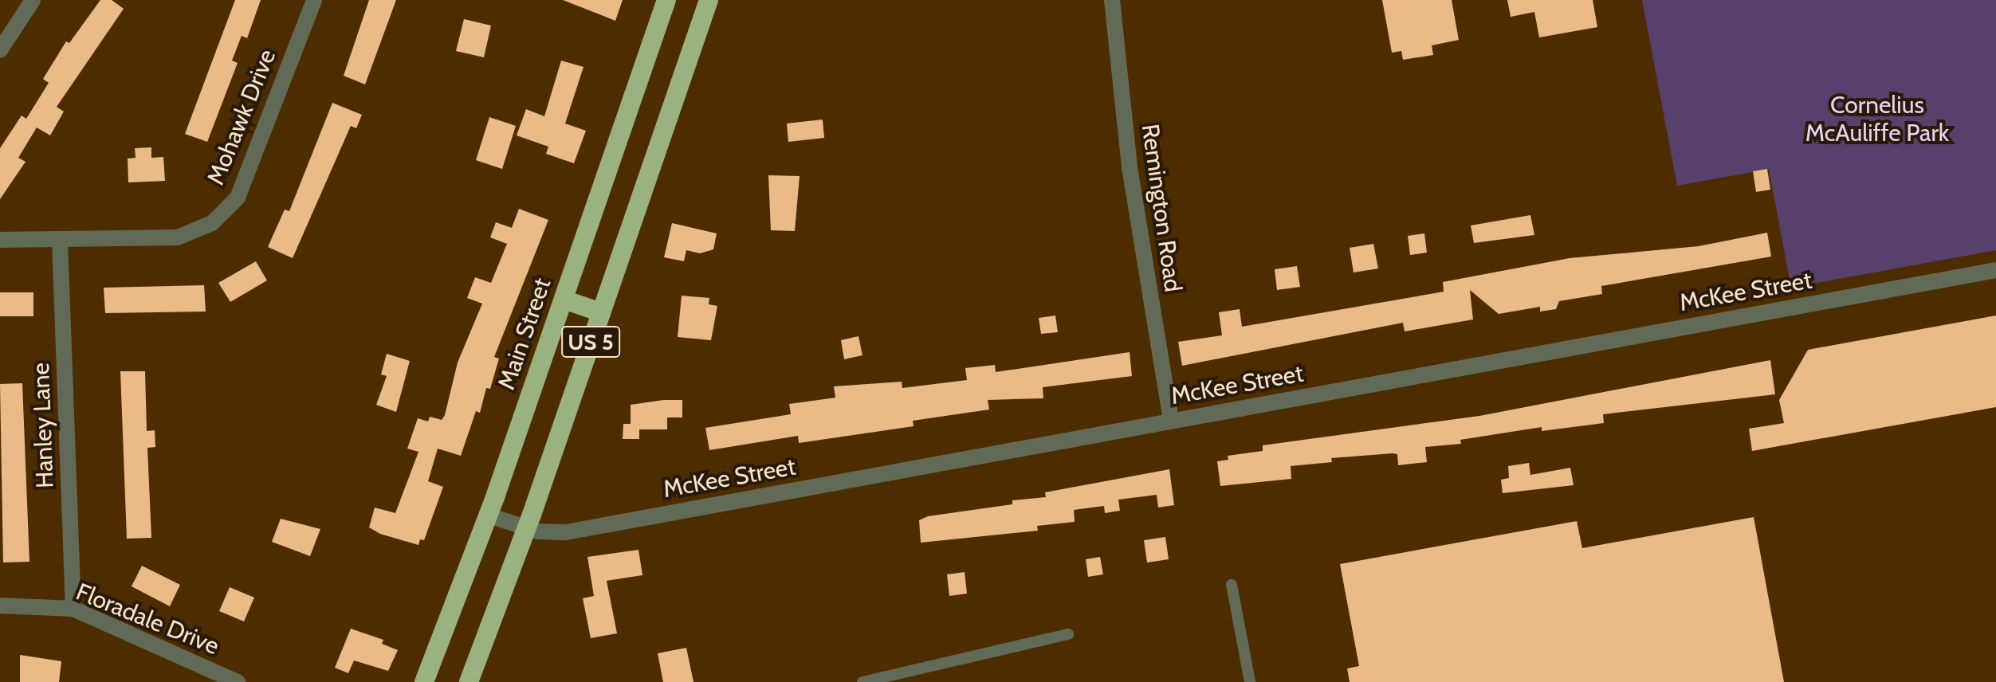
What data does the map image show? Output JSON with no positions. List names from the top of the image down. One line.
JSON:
{"streets":{"highway":["Main Street","US 5"],"street":["Mohawk Drive","Remington Road","McKee Street","Hanley Lane","Floradale Drive"]},"crossings":[["Mohawk Drive","Hanley Lane"],["Remington Road","McKee Street"],["McKee Street","Main Street"],["McKee Street","US 5"],["Hanley Lane","Floradale Drive"]],"parks":["Cornelius McAuliffe Park"]}
